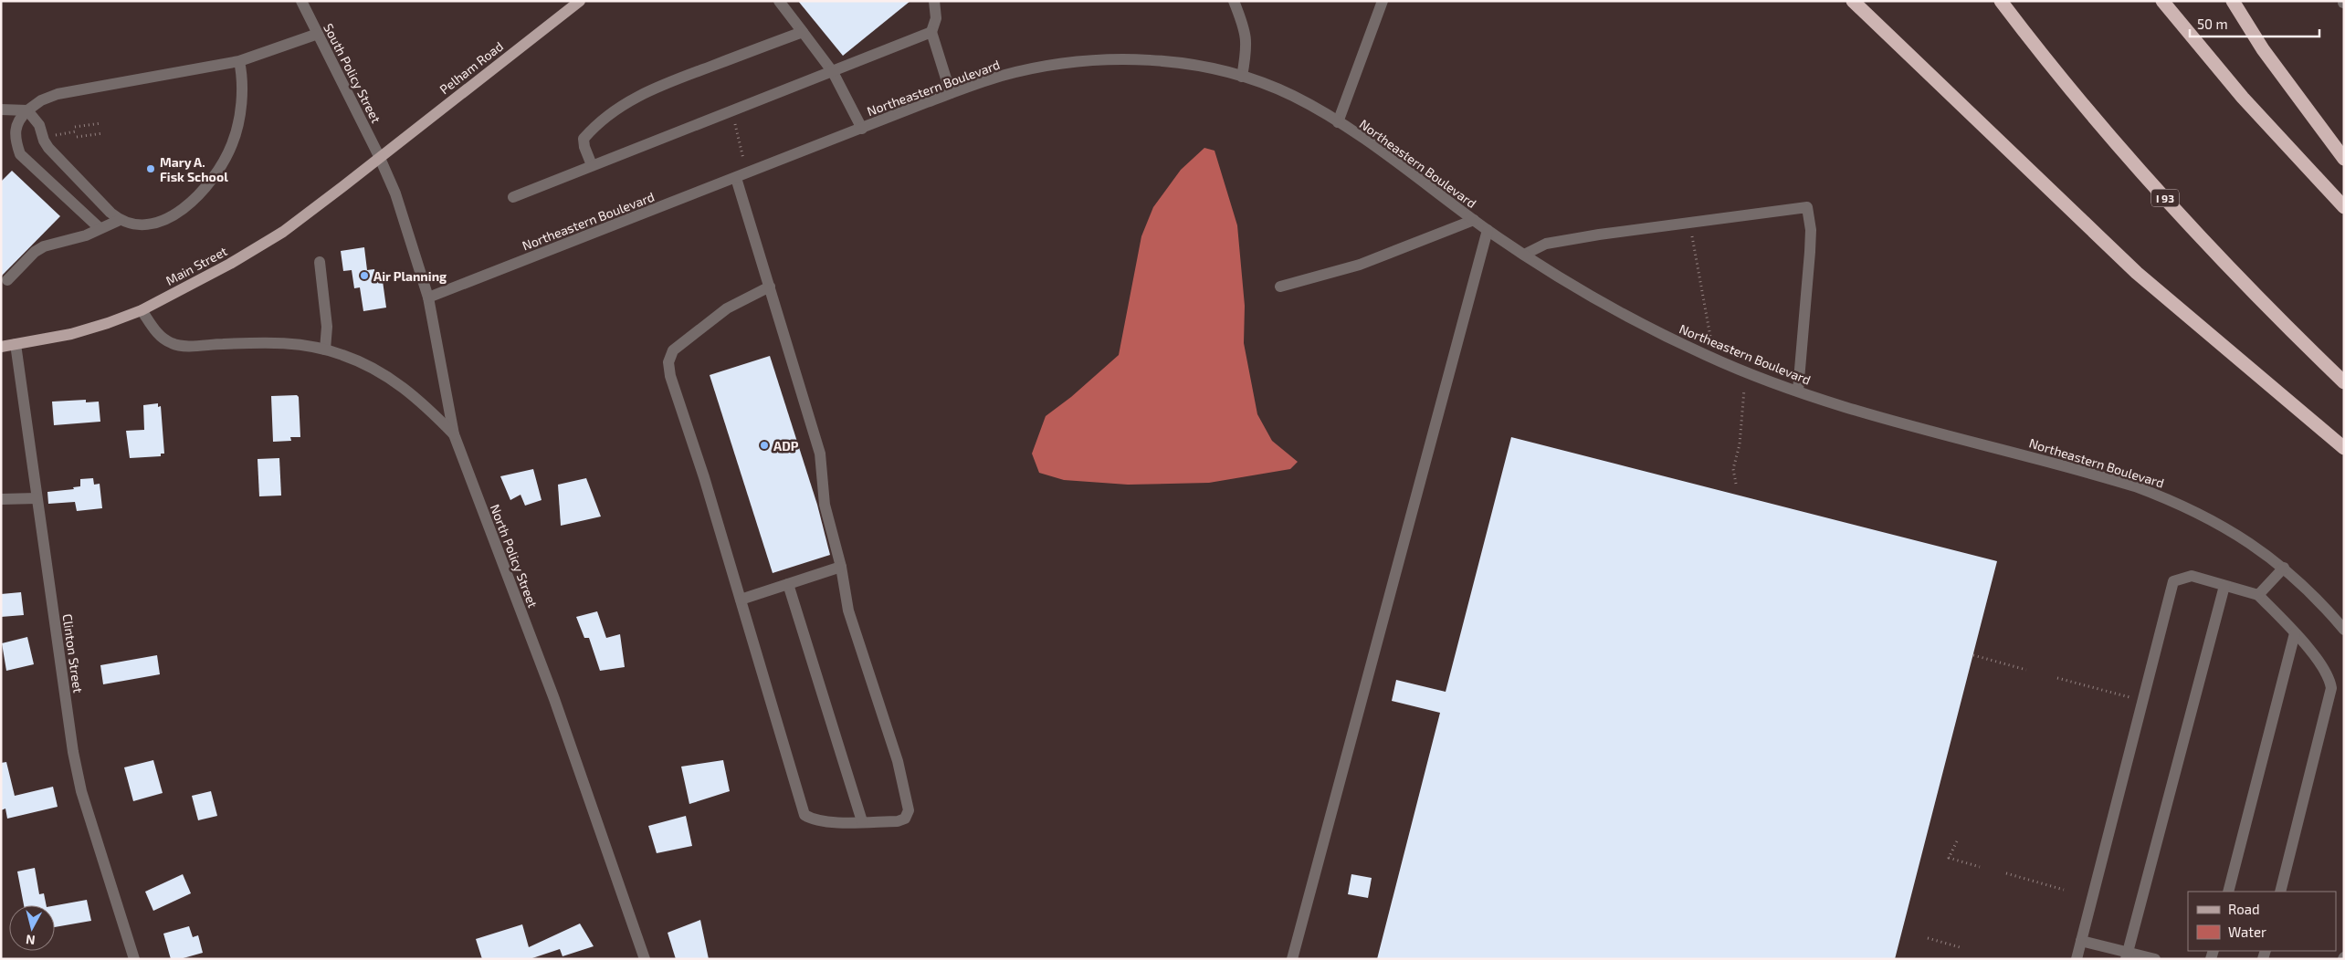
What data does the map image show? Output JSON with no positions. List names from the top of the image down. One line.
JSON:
{"streets":{"highway":["I 93"],"main road":["Pelham Road","Main Street"],"street":["South Policy Street","Northeastern Boulevard","North Policy Street","Clinton Street"]},"crossings":[["Pelham Road","South Policy Street"],["Pelham Road","Main Street"],["Pelham Road","North Policy Street"],["South Policy Street","Main Street"],["South Policy Street","North Policy Street"],["Northeastern Boulevard","North Policy Street"],["Main Street","North Policy Street"],["Main Street","Clinton Street"]],"places":["Mary A. Fisk School","Air Planning","ADP"],"legend":["Road","Water"],"scale_bar":"50 m","north":"bottom"}
